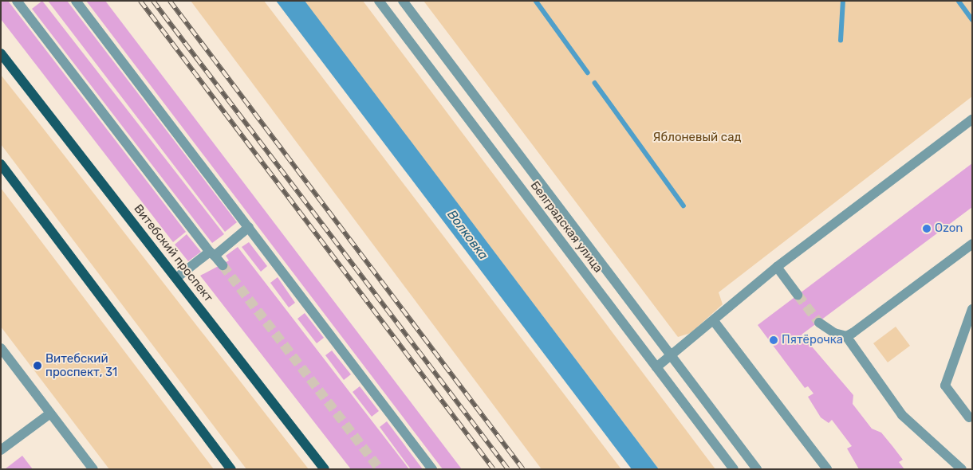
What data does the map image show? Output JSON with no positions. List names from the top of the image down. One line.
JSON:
{"streets":{"main road":["Витебский проспект"],"street":["Белградская улица"]},"water":["Волковка"],"parks":["Яблоневый сад"],"places":["Ozon","Пятёрочка","Витебский проспект, 31"]}
